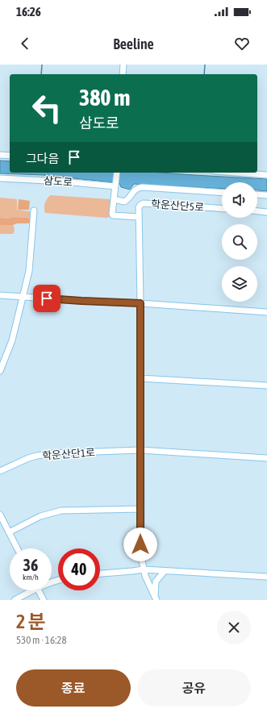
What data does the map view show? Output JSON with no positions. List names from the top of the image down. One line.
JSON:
{"streets":{"street":["삼도로","학운산단5로","학운산단1로"]},"page":{"status":"16:26","header":"Beeline","turn":["380 m","삼도로"],"then":"그다음","speed":"36 km/h","limit":"40","heading":["2 분","530 m · 16:28"],"buttons":["종료","공유"]}}
